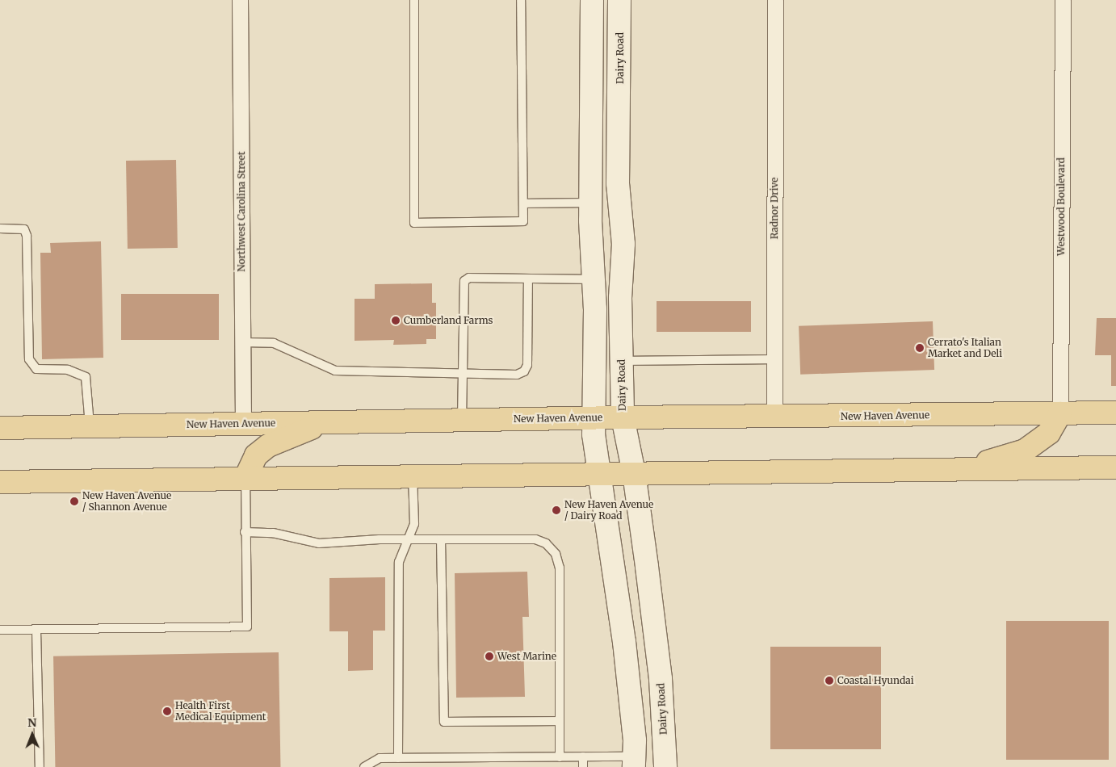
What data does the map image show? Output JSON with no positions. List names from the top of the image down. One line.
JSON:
{"streets":{"main road":["New Haven Avenue"],"street":["Dairy Road","Westwood Boulevard","Radnor Drive","Northwest Carolina Street"]},"crossings":[["Dairy Road","New Haven Avenue"],["Westwood Boulevard","New Haven Avenue"],["Radnor Drive","New Haven Avenue"],["Northwest Carolina Street","New Haven Avenue"]],"places":["Cumberland Farms","Cerrato's Italian Market and Deli","New Haven Avenue / Shannon Avenue","New Haven Avenue / Dairy Road","West Marine","Coastal Hyundai","Health First Medical Equipment"],"north":"top"}
